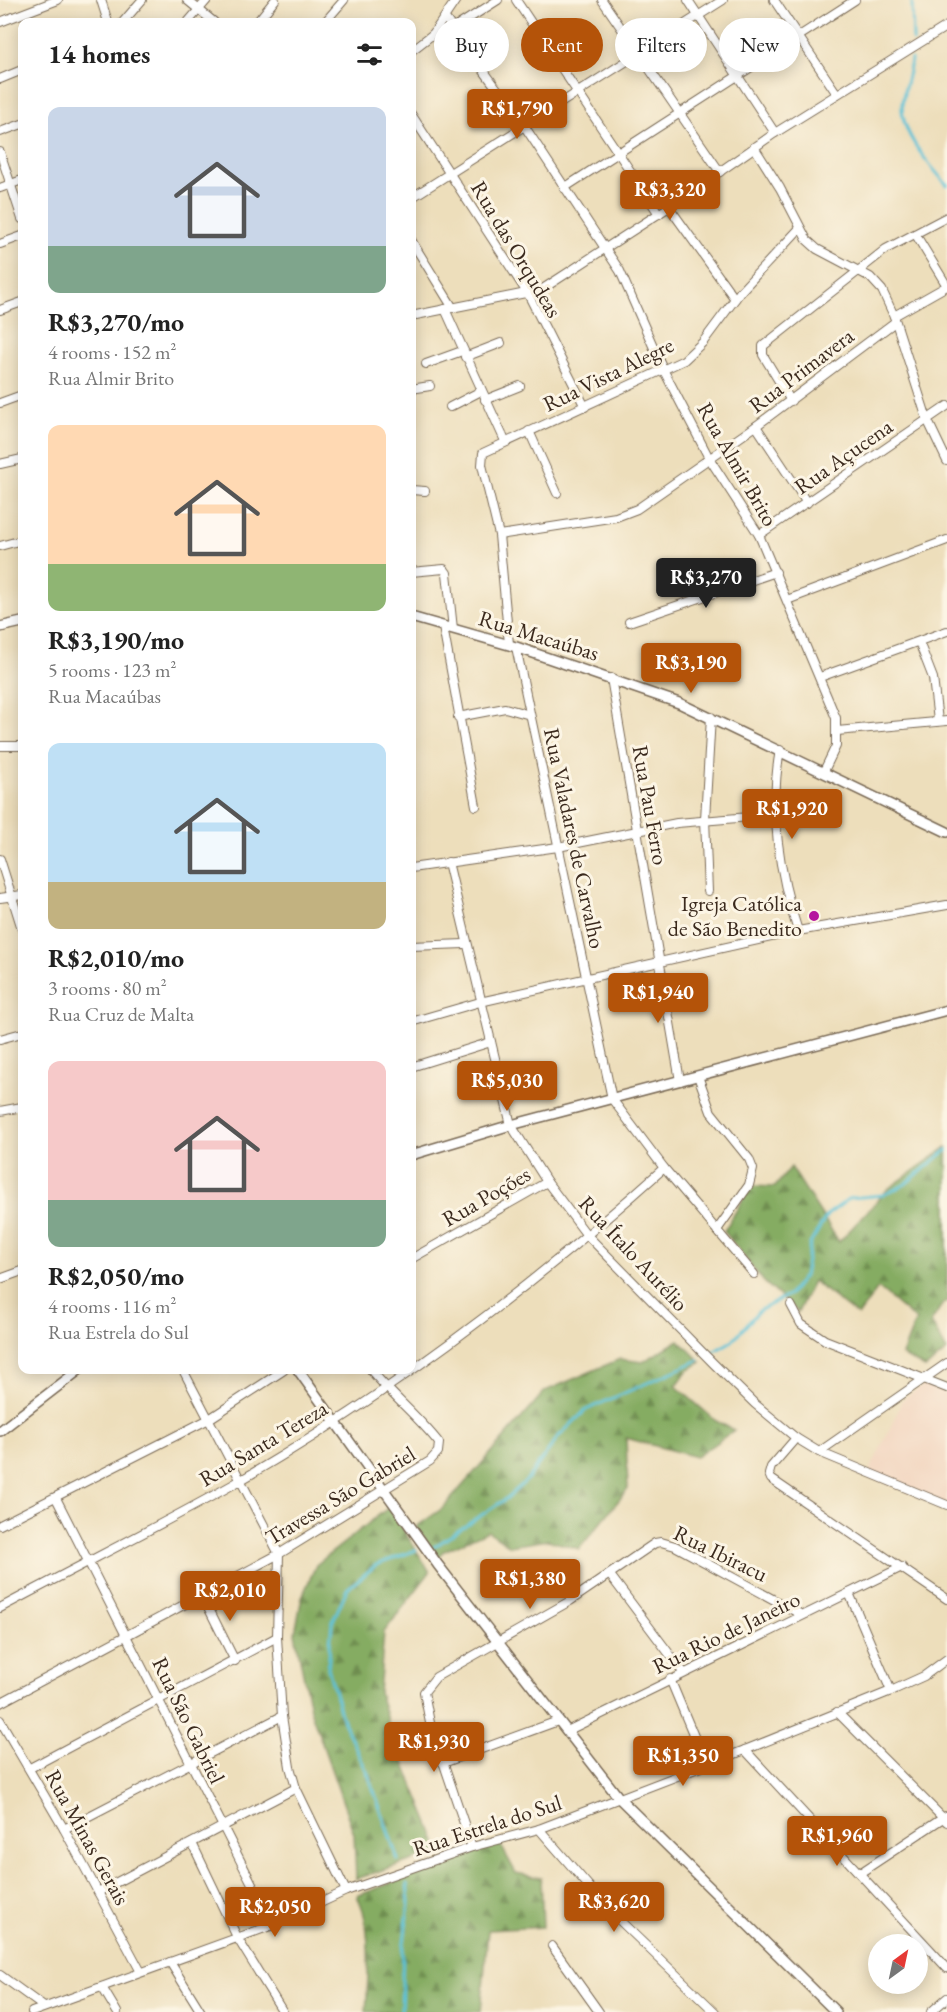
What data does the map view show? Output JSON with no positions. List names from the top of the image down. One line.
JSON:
{"streets":{"street":["Rua das Orqudeas","Rua Primavera","Rua Vista Alegre","Rua Açucena","Rua Almir Brito","Rua Macaúbas","Rua Pau Ferro","Rua Valadares de Carvalho","Rua Poções","Rua Ítalo Aurélio","Rua Santa Tereza","Travessa São Gabriel","Rua Ibiracu","Rua Rio de Janeiro","Rua São Gabriel","Rua Estrela do Sul","Rua Minas Gerais"]},"crossings":[["Rua das Orqudeas","Rua Vista Alegre"],["Rua Primavera","Rua Almir Brito"],["Rua Primavera","Rua Valadares de Carvalho"],["Rua Vista Alegre","Rua Almir Brito"],["Rua Vista Alegre","Rua Valadares de Carvalho"],["Rua Açucena","Rua Almir Brito"],["Rua Almir Brito","Rua Macaúbas"],["Rua Macaúbas","Rua Pau Ferro"],["Rua Macaúbas","Rua Valadares de Carvalho"],["Rua Valadares de Carvalho","Rua Santa Tereza"],["Rua Poções","Rua Ítalo Aurélio"],["Rua Ítalo Aurélio","Rua Santa Tereza"],["Rua Santa Tereza","Travessa São Gabriel"],["Rua Santa Tereza","Rua São Gabriel"],["Travessa São Gabriel","Rua São Gabriel"],["Rua Ibiracu","Rua Rio de Janeiro"],["Rua São Gabriel","Rua Estrela do Sul"],["Rua Estrela do Sul","Rua Minas Gerais"]],"places":["Igreja Católica de São Benedito"],"north":"top right","page":{"chip":["Buy","Rent","Filters","New"],"heading":"14 homes","price":["R$1,790","R$3,320","R$3,270","R$3,190","R$1,920","R$1,940","R$5,030","R$1,380","R$2,010","R$1,930","R$1,350","R$1,960","R$3,620","R$2,050"],"list":[{"name":"R$3,270/mo","note":"4 rooms · 152 m² · Rua Almir Brito"},{"name":"R$3,190/mo","note":"5 rooms · 123 m² · Rua Macaúbas"},{"name":"R$2,010/mo","note":"3 rooms · 80 m² · Rua Cruz de Malta"},{"name":"R$2,050/mo","note":"4 rooms · 116 m² · Rua Estrela do Sul"}]}}
